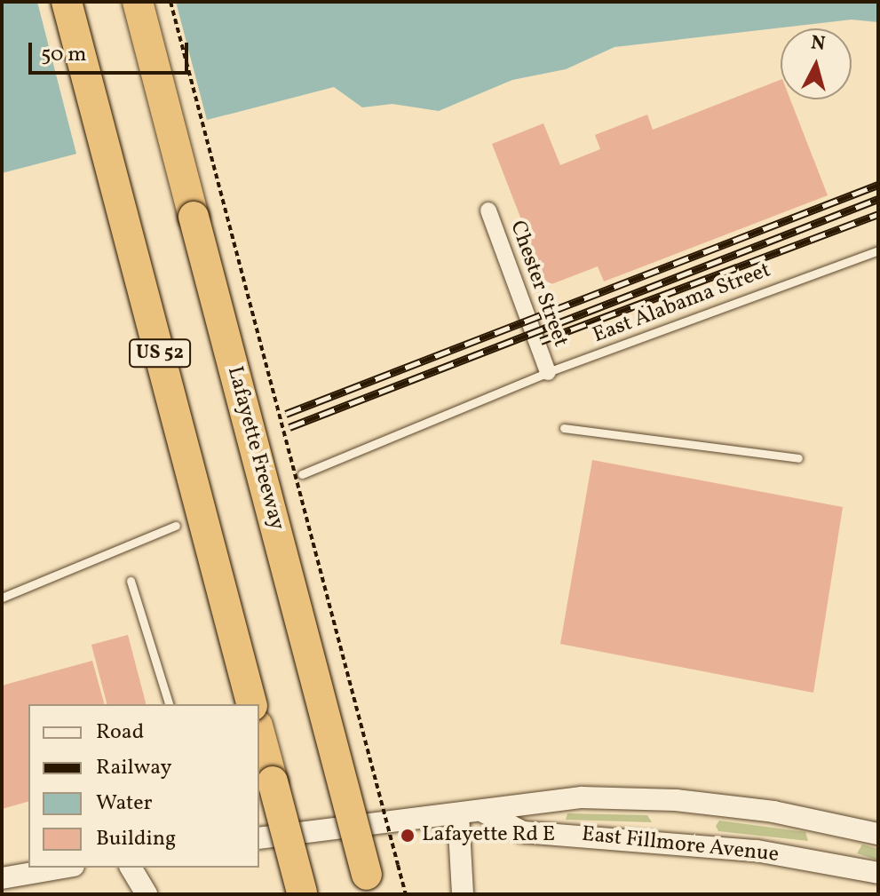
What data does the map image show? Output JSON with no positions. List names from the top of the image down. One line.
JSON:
{"streets":{"highway":["US 52","Lafayette Freeway"],"street":["Chester Street","East Fillmore Avenue"],"lane":["East Alabama Street"]},"crossings":[["Chester Street","East Alabama Street"]],"places":["Lafayette Rd E"],"legend":["Road","Railway","Water","Building"],"scale_bar":"50 m","north":"top"}
